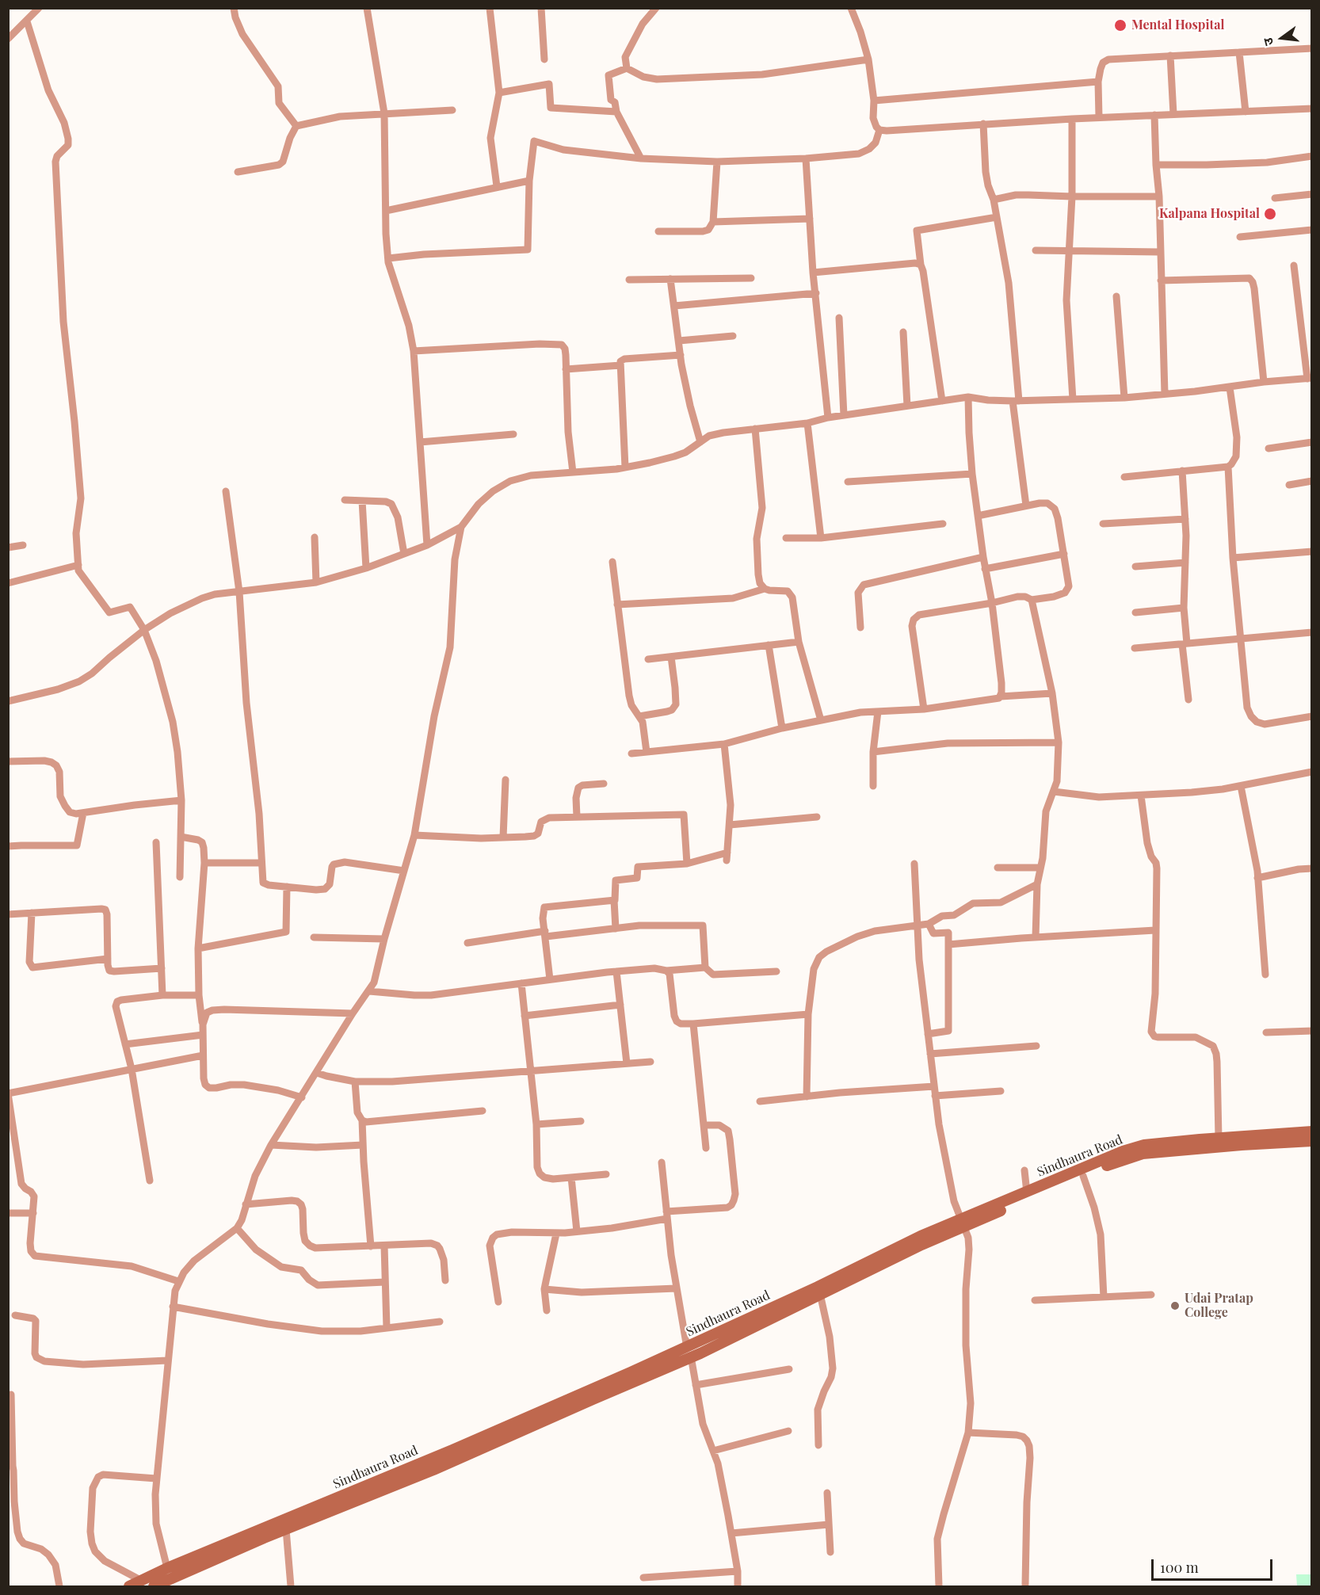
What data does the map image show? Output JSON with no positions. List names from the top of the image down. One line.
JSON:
{"streets":{"street":["Sindhaura Road"]},"places":["Mental Hospital","Kalpana Hospital","Udai Pratap College"],"scale_bar":"100 m","north":"left"}
